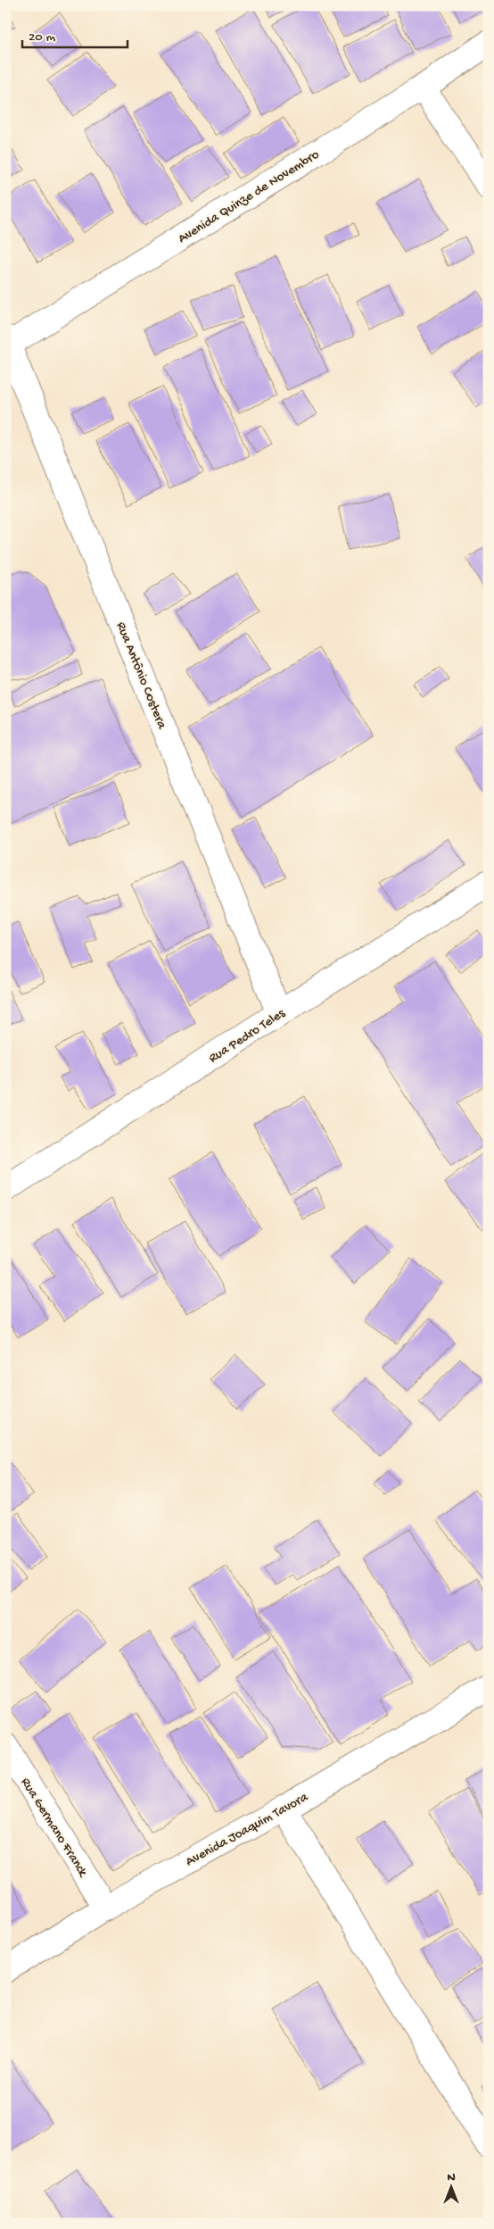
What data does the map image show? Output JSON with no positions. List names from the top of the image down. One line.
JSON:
{"streets":{"street":["Avenida Quinze de Novembro","Rua Antônio Costera","Rua Pedro Teles","Rua Germano Franck","Avenida Joaquim Tavora"]},"crossings":[["Avenida Quinze de Novembro","Rua Antônio Costera"],["Rua Antônio Costera","Rua Pedro Teles"],["Rua Germano Franck","Avenida Joaquim Tavora"]],"scale_bar":"20 m","north":"top"}
